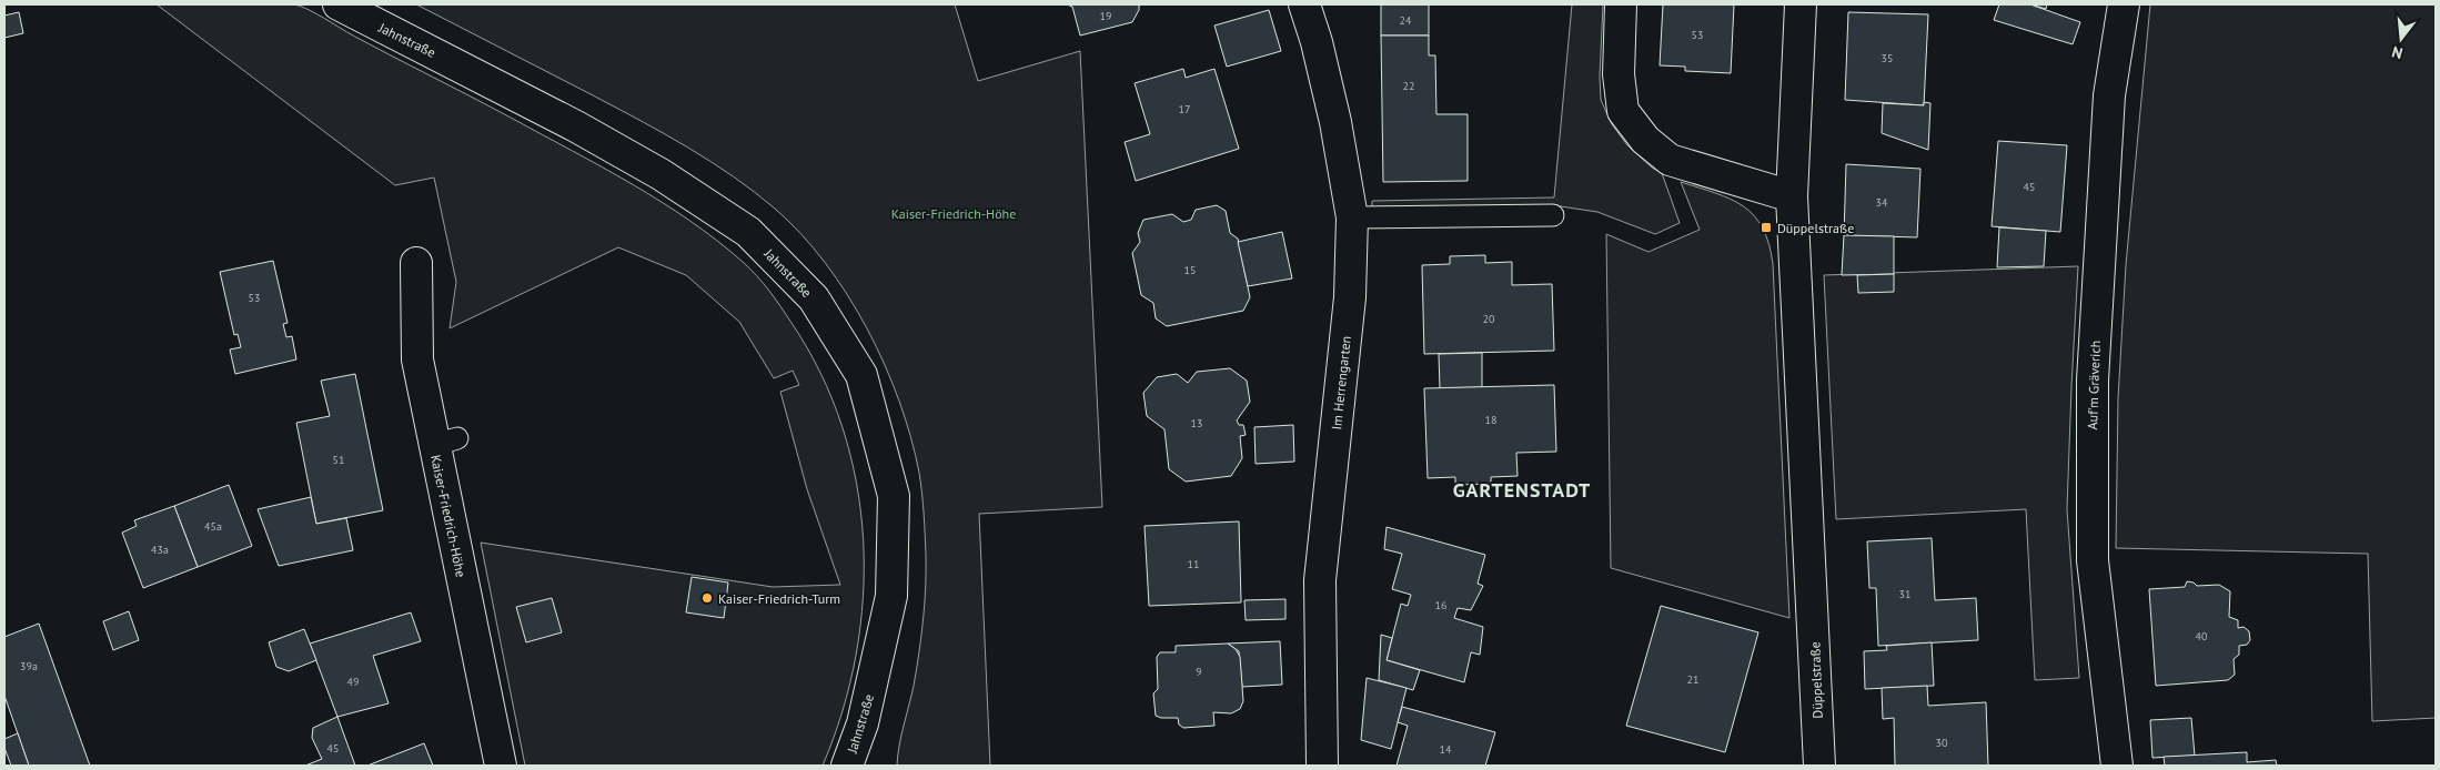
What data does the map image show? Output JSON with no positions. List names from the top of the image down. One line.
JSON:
{"streets":{"street":["Jahnstraße","Im Herrengarten","Auf'm Gräverich","Kaiser-Friedrich-Höhe","Düppelstraße"]},"districts":["GARTENSTADT"],"parks":["Kaiser-Friedrich-Höhe"],"places":{"transit":["Düppelstraße"],"other":["Kaiser-Friedrich-Turm"]},"house_numbers":["19","24","53","35","22","17","45","34","15","53","20","18","13","51","45a","43a","11","31","16","40","39a","9","21","49","30","45","14"],"north":"bottom"}
